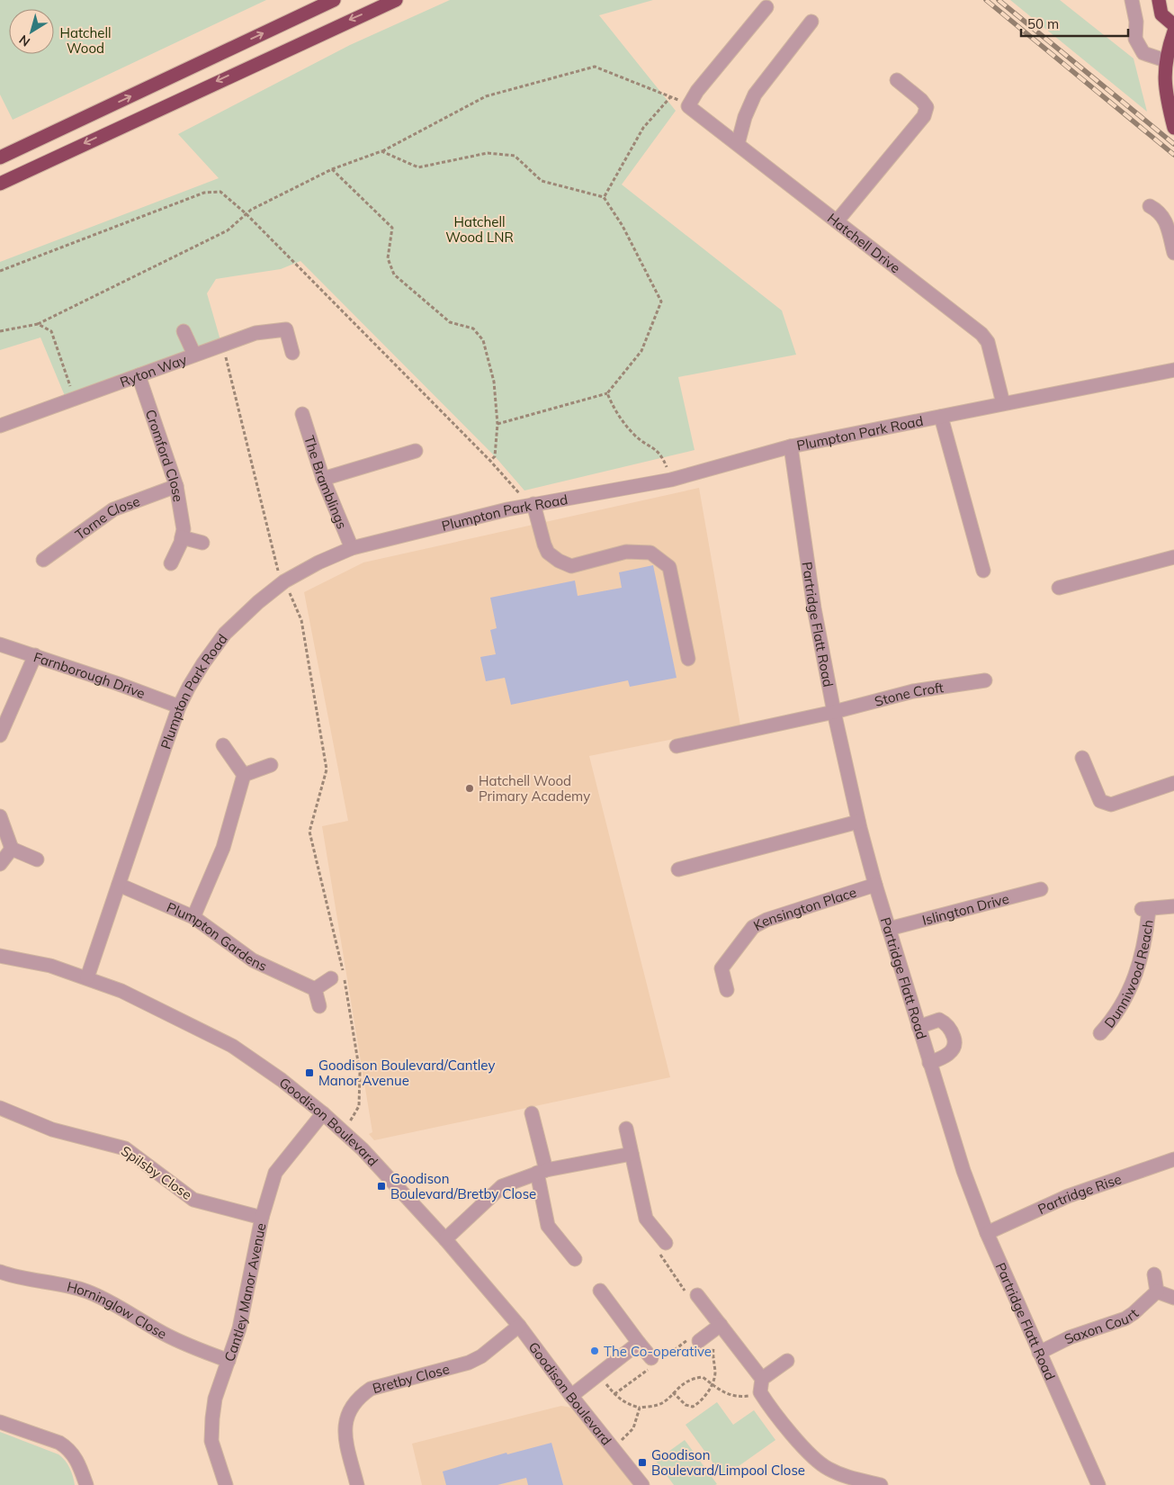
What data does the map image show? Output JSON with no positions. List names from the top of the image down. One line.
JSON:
{"streets":{"street":["Hatchell Drive","Ryton Way","Plumpton Park Road","Cromford Close","The Bramblings","Torne Close","Partridge Flatt Road","Farnborough Drive","Stone Croft","Islington Drive","Kensington Place","Plumpton Gardens","Dunniwood Reach","Goodison Boulevard","Spilsby Close","Partridge Rise","Cantley Manor Avenue","Horninglow Close","Saxon Court","Bretby Close"]},"crossings":[["Hatchell Drive","Plumpton Park Road"],["Ryton Way","Cromford Close"],["Plumpton Park Road","The Bramblings"],["Plumpton Park Road","Partridge Flatt Road"],["Plumpton Park Road","Farnborough Drive"],["Plumpton Park Road","Plumpton Gardens"],["Plumpton Park Road","Goodison Boulevard"],["Cromford Close","Torne Close"],["Partridge Flatt Road","Stone Croft"],["Partridge Flatt Road","Islington Drive"],["Partridge Flatt Road","Kensington Place"],["Partridge Flatt Road","Partridge Rise"],["Partridge Flatt Road","Saxon Court"],["Goodison Boulevard","Cantley Manor Avenue"],["Goodison Boulevard","Bretby Close"],["Spilsby Close","Cantley Manor Avenue"],["Cantley Manor Avenue","Horninglow Close"]],"parks":["Hatchell Wood","Hatchell Wood LNR"],"places":{"other":["Hatchell Wood Primary Academy","The Co-operative"],"transit":["Goodison Boulevard/Cantley Manor Avenue","Goodison Boulevard/Bretby Close","Goodison Boulevard/Limpool Close"]},"scale_bar":"50 m","north":"bottom left"}
